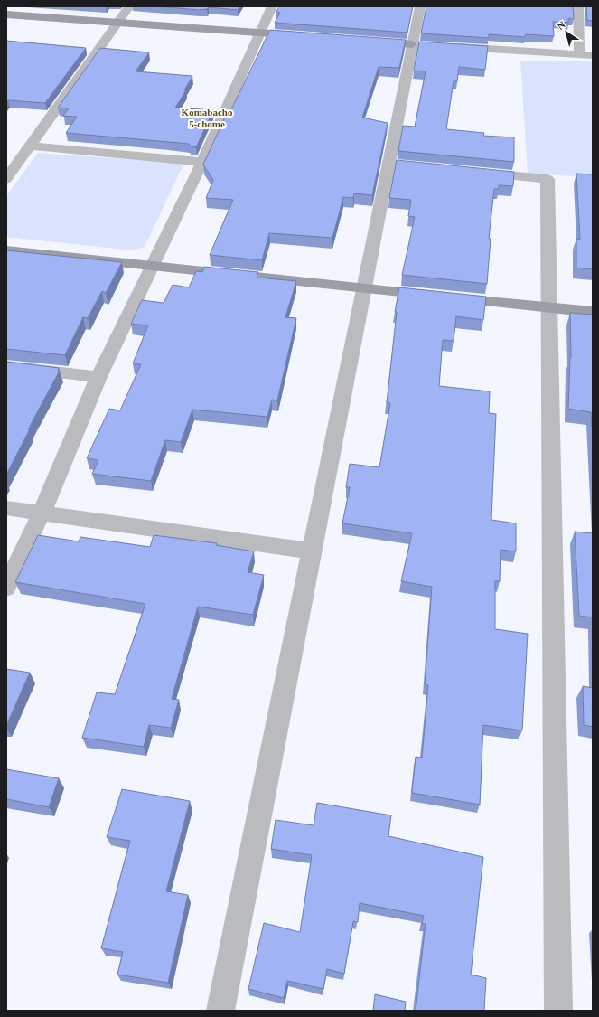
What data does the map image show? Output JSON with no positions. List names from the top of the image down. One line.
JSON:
{"districts":["Komabacho 5-chome"],"north":"top left"}
